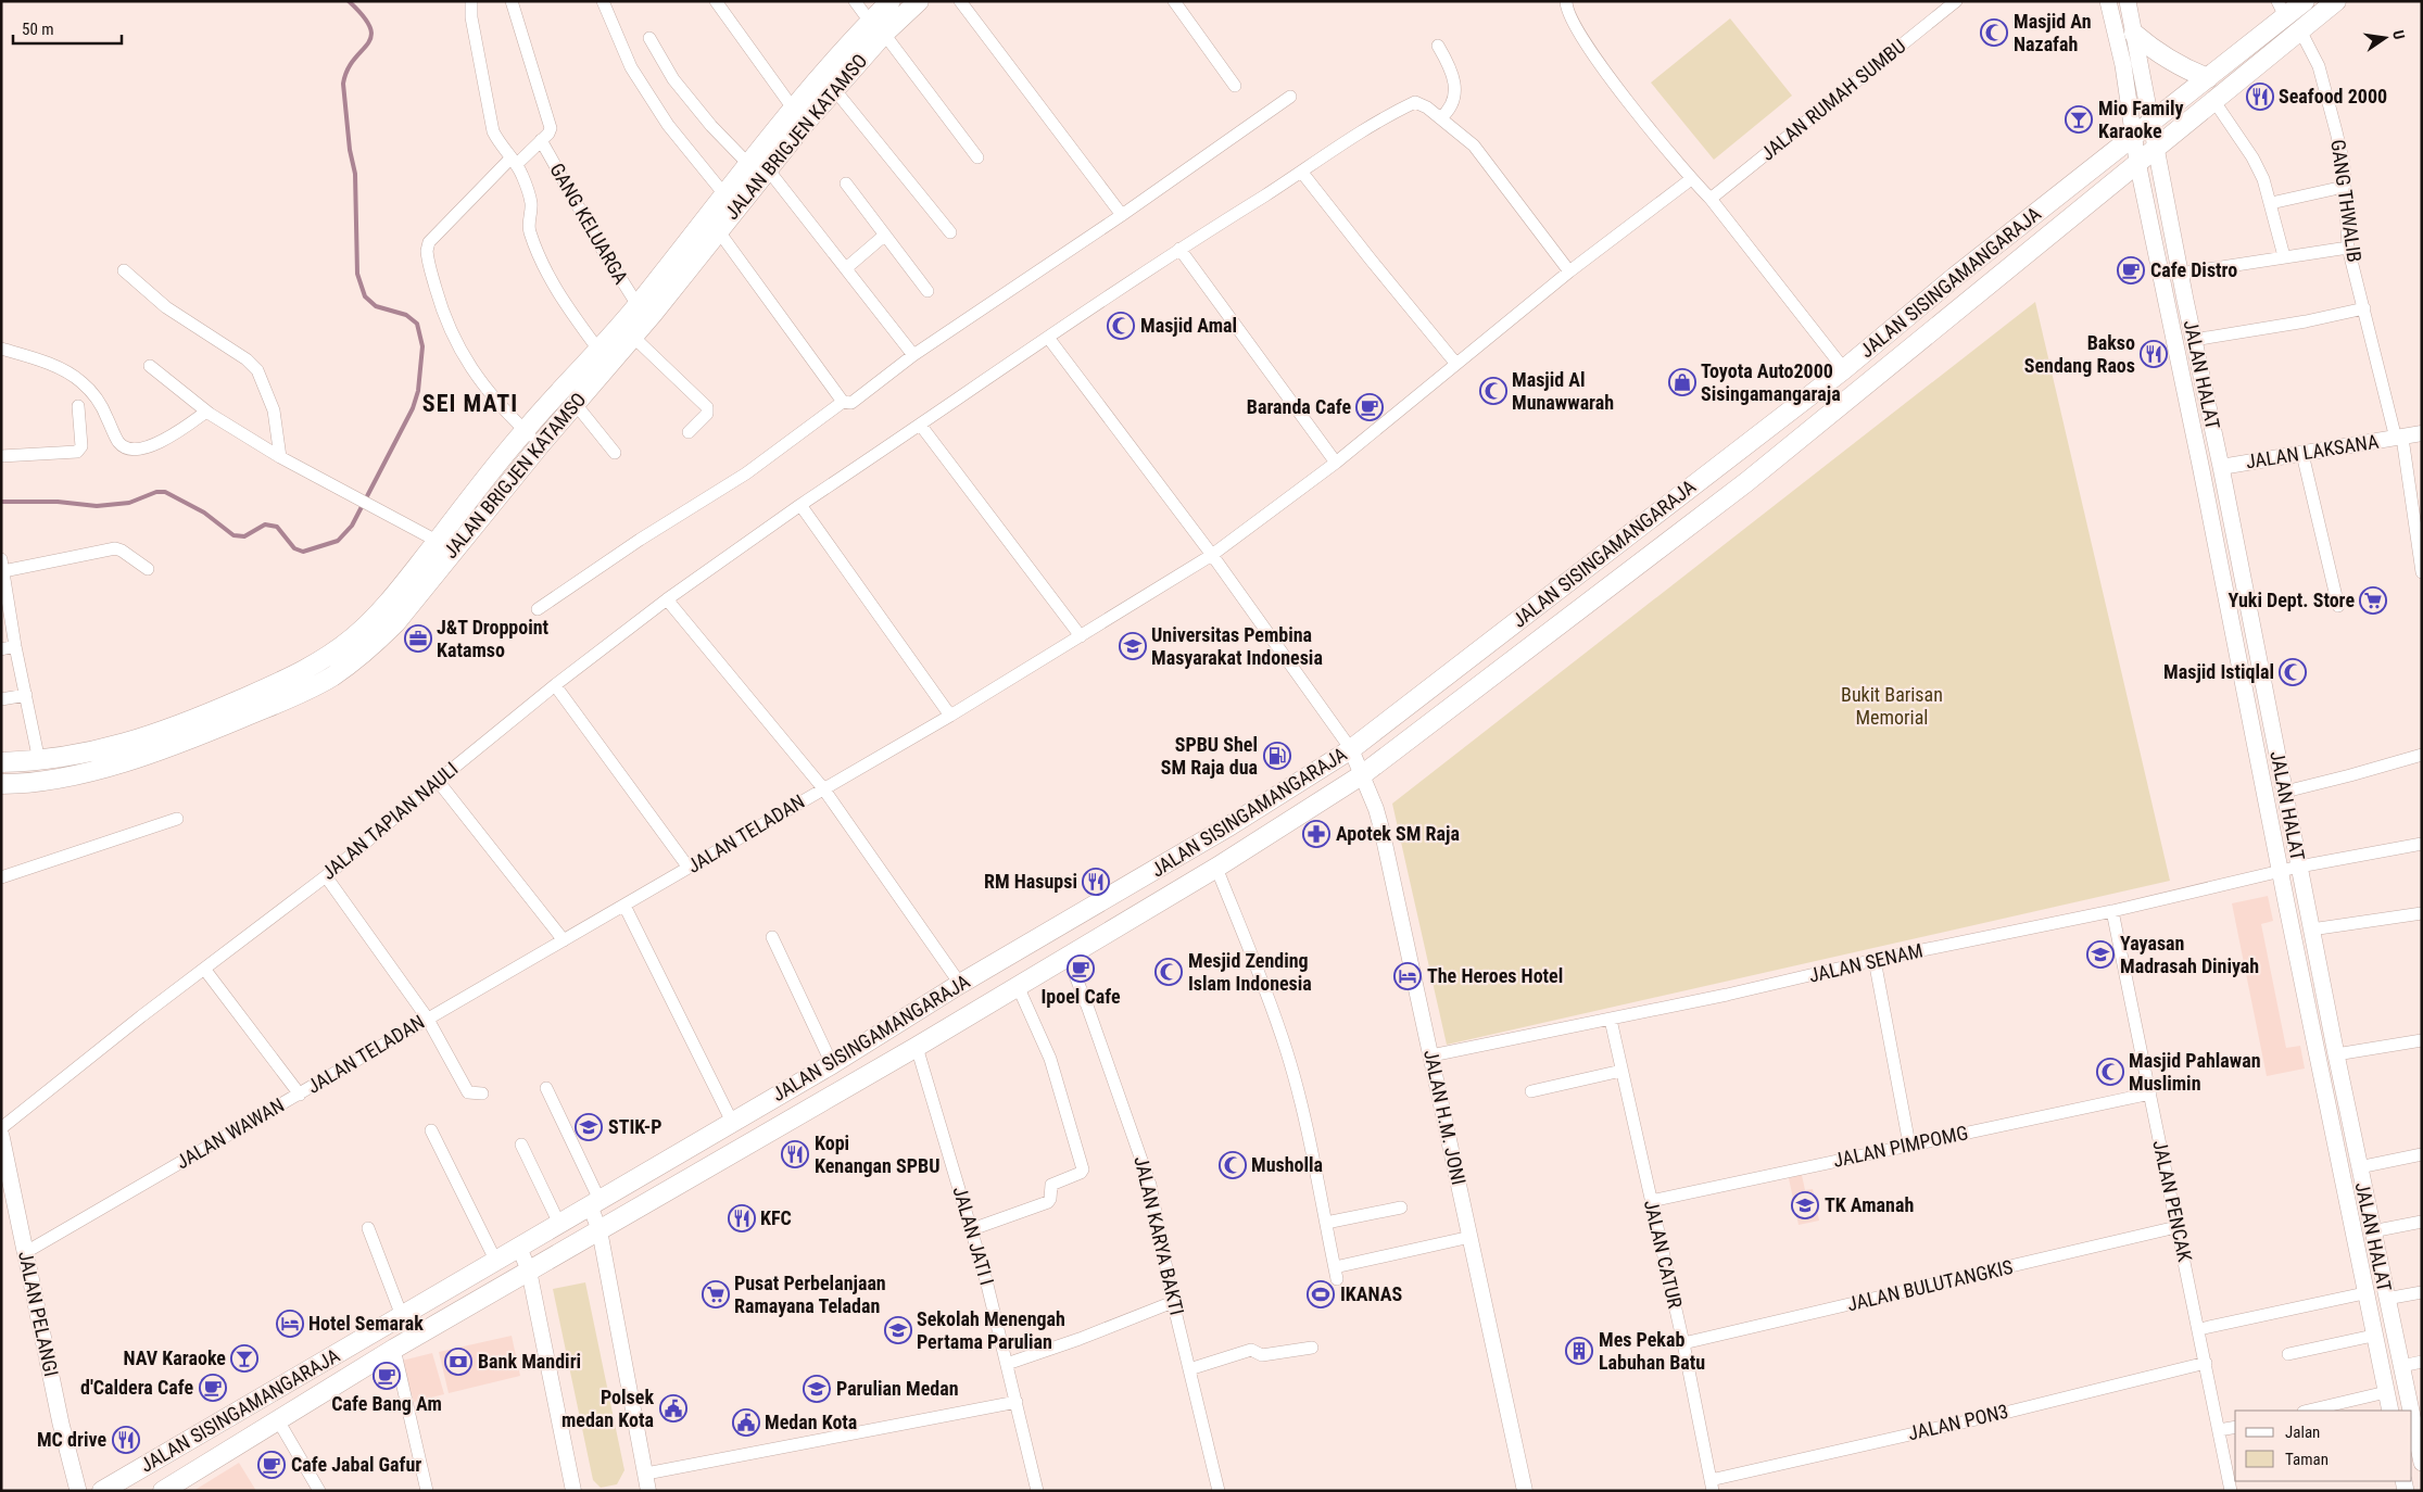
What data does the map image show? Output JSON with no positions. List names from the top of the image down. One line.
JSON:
{"streets":{"main road":["JALAN BRIGJEN KATAMSO","JALAN SISINGAMANGARAJA","JALAN HALAT","JALAN PELANGI"],"street":["JALAN RUMAH SUMBU","GANG THWALIB","GANG KELUARGA","JALAN LAKSANA","JALAN TAPIAN NAULI","JALAN TELADAN","JALAN SENAM","JALAN H.M. JONI","JALAN WAWAN","JALAN PIMPOMG","JALAN PENCAK","JALAN JATI I","JALAN KARYA BAKTI","JALAN CATUR","JALAN BULUTANGKIS","JALAN PON3"]},"crossings":[["JALAN BRIGJEN KATAMSO","GANG KELUARGA"],["GANG THWALIB","JALAN SISINGAMANGARAJA"],["GANG THWALIB","JALAN LAKSANA"],["JALAN SISINGAMANGARAJA","JALAN HALAT"],["JALAN SISINGAMANGARAJA","JALAN H.M. JONI"],["JALAN SISINGAMANGARAJA","JALAN JATI I"],["JALAN SISINGAMANGARAJA","JALAN KARYA BAKTI"],["JALAN HALAT","JALAN LAKSANA"],["JALAN HALAT","JALAN SENAM"],["JALAN TAPIAN NAULI","JALAN WAWAN"],["JALAN TELADAN","JALAN WAWAN"],["JALAN SENAM","JALAN H.M. JONI"],["JALAN SENAM","JALAN PENCAK"],["JALAN SENAM","JALAN CATUR"],["JALAN WAWAN","JALAN PELANGI"],["JALAN PIMPOMG","JALAN PENCAK"],["JALAN PIMPOMG","JALAN CATUR"],["JALAN PENCAK","JALAN BULUTANGKIS"],["JALAN PENCAK","JALAN PON3"],["JALAN CATUR","JALAN BULUTANGKIS"],["JALAN CATUR","JALAN PON3"]],"districts":["SEI MATI"],"parks":["Bukit Barisan Memorial"],"places":{"mosque":["Masjid An Nazafah","Masjid Amal","Masjid Al Munawwarah","Masjid Istiqlal","Mesjid Zending Islam Indonesia","Masjid Pahlawan Muslimin","Musholla"],"restaurant":["Seafood 2000","Bakso Sendang Raos","RM Hasupsi","Kopi Kenangan SPBU","KFC","MC drive"],"bar":["Mio Family Karaoke","NAV Karaoke"],"cafe":["Cafe Distro","Baranda Cafe","Ipoel Cafe","Cafe Bang Am","d'Caldera Cafe","Cafe Jabal Gafur"],"shop":["Toyota Auto2000 Sisingamangaraja"],"supermarket":["Yuki Dept. Store","Pusat Perbelanjaan Ramayana Teladan"],"office":["J&T Droppoint Katamso"],"school or university":["Universitas Pembina Masyarakat Indonesia","Yayasan Madrasah Diniyah","STIK-P","TK Amanah","Sekolah Menengah Pertama Parulian","Parulian Medan"],"fuel station":["SPBU Shel SM Raja dua"],"pharmacy":["Apotek SM Raja"],"hotel":["The Heroes Hotel","Hotel Semarak"],"sports":["IKANAS"],"building":["Mes Pekab Labuhan Batu"],"bank":["Bank Mandiri"],"public building":["Polsek medan Kota","Medan Kota"]},"legend":["Jalan","Taman"],"scale_bar":"50 m","north":"right"}
